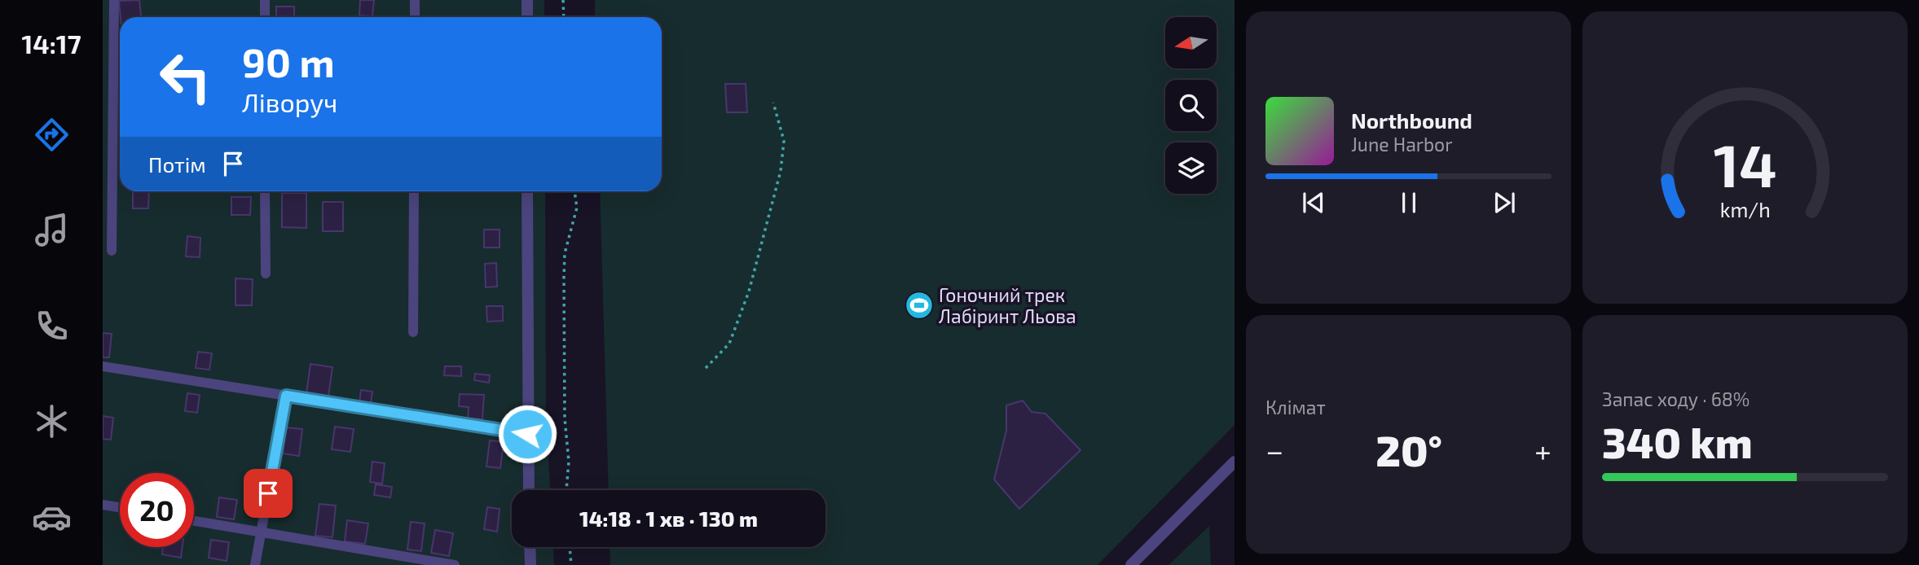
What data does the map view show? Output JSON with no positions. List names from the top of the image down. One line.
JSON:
{"places":{"sports":["Гоночний трек Лабіринт Льова"]},"north":"left","page":{"tabs":"14:17","turn":["90 m","Ліворуч"],"song":["Northbound","June Harbor"],"then":"Потім","tile":["Клімат",["Запас ходу · 68%","340 km"]],"heat":["−","20°","+"],"limit":"20","trip":"14:18 · 1 хв · 130 m","gauge":["14","km/h"]}}
